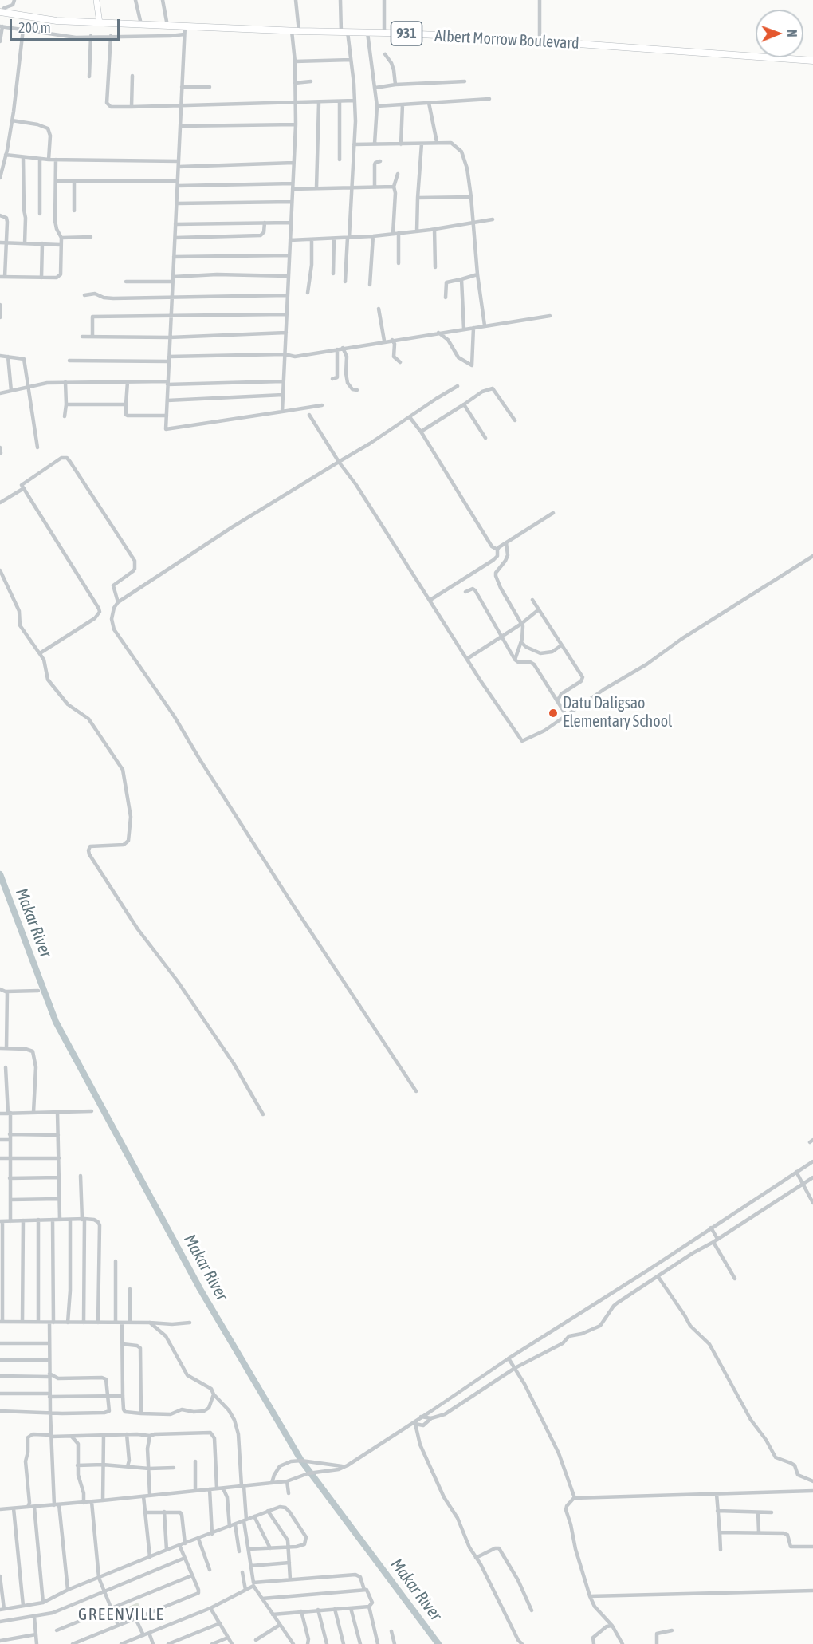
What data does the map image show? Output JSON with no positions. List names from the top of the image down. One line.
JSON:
{"streets":{"main road":["931","Albert Morrow Boulevard"]},"districts":["GREENVILLE"],"water":["Makar River"],"places":["Datu Daligsao Elementary School"],"scale_bar":"200 m","north":"right"}
